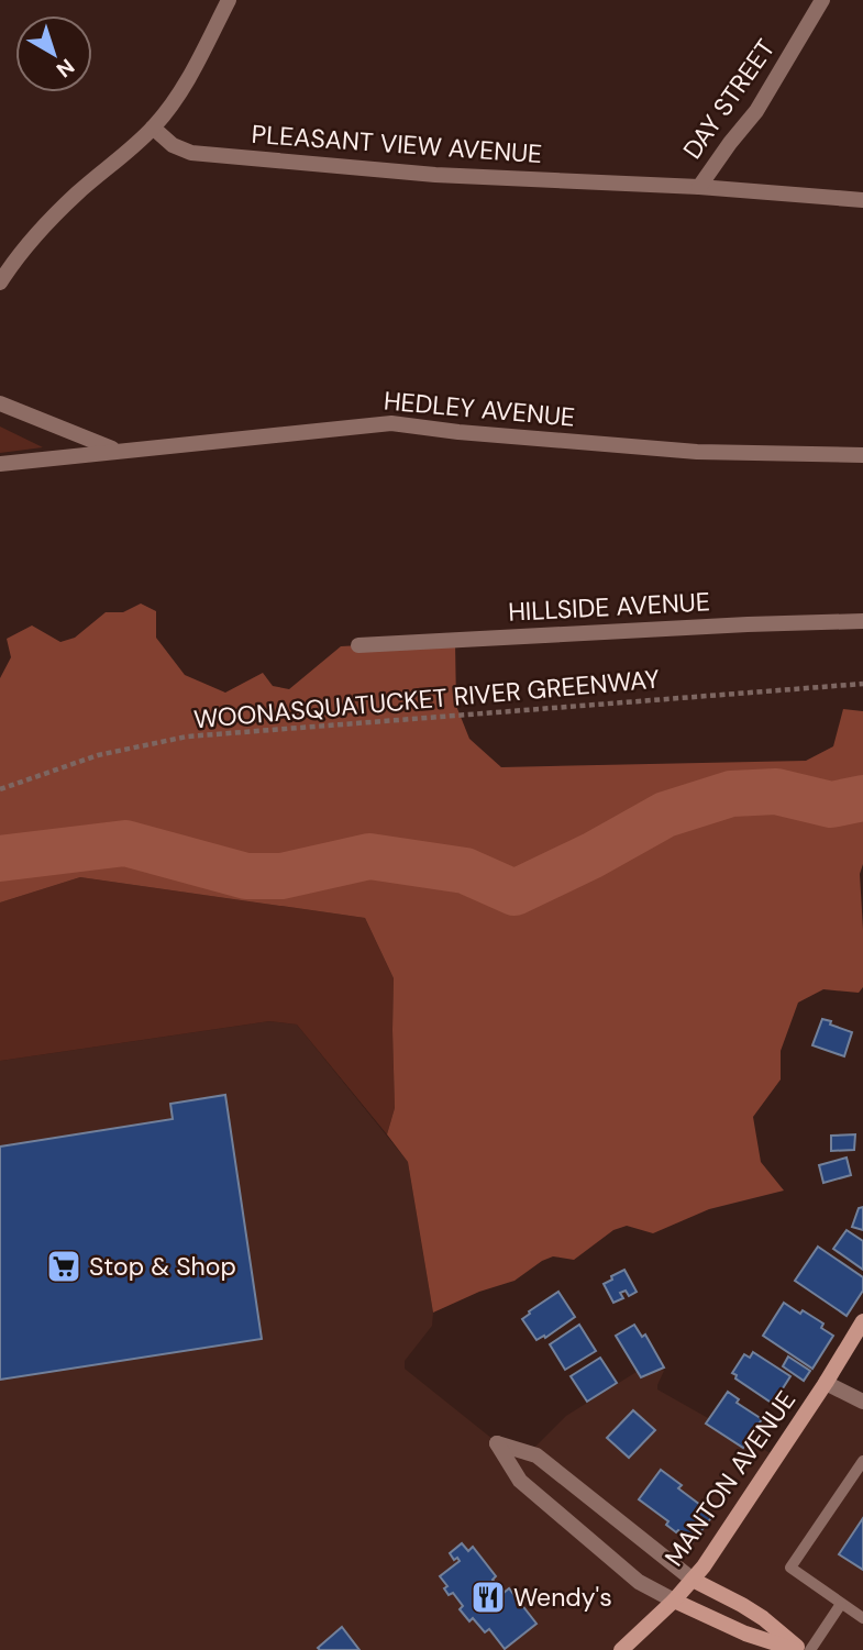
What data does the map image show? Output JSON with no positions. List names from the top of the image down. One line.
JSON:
{"streets":{"main road":["MANTON AVENUE"],"street":["DAY STREET","PLEASANT VIEW AVENUE","HEDLEY AVENUE","HILLSIDE AVENUE"],"path":["WOONASQUATUCKET RIVER GREENWAY"]},"crossings":[["DAY STREET","PLEASANT VIEW AVENUE"]],"places":{"supermarket":["Stop & Shop"],"restaurant":["Wendy's"]},"north":"bottom right"}
